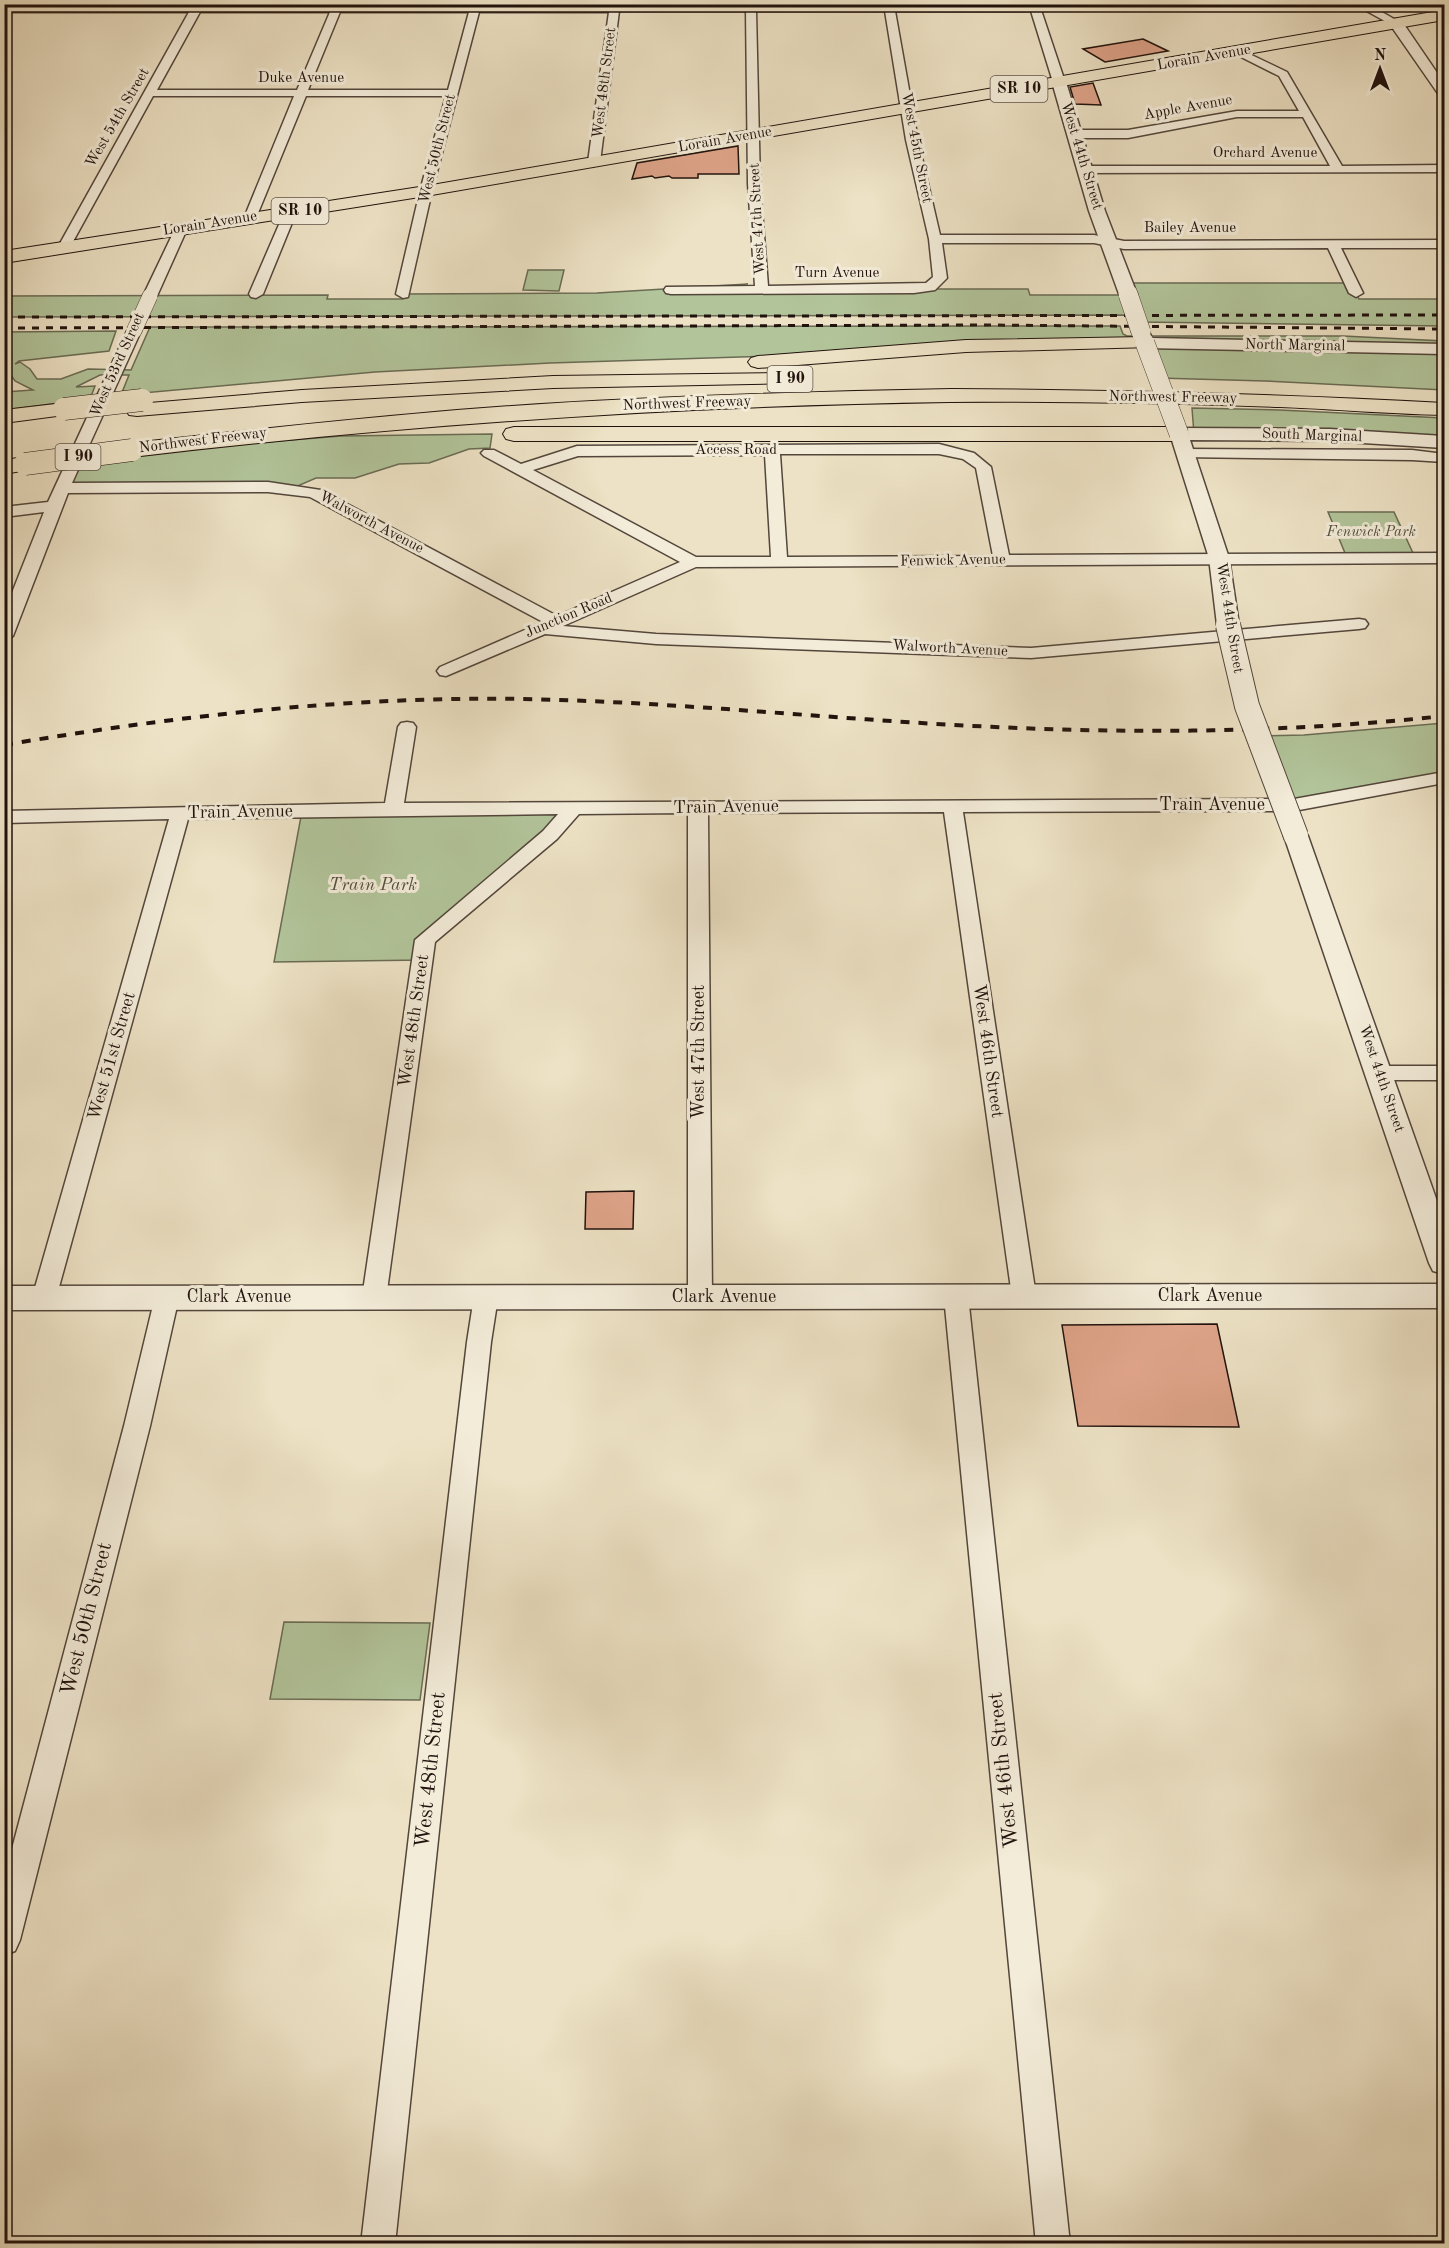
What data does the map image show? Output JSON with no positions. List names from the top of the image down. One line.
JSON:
{"streets":{"main road":["Lorain Avenue","SR 10","I 90","Northwest Freeway"],"street":["Duke Avenue","West 48th Street","Apple Avenue","West 54th Street","West 45th Street","West 50th Street","Orchard Avenue","West 44th Street","West 47th Street","Bailey Avenue","Turn Avenue","North Marginal","West 53rd Street","South Marginal","Access Road","Walworth Avenue","Fenwick Avenue","Junction Road","Train Avenue","West 46th Street","West 51st Street","Clark Avenue"]},"crossings":[["Lorain Avenue","West 48th Street"],["Lorain Avenue","West 54th Street"],["Lorain Avenue","West 45th Street"],["Lorain Avenue","West 50th Street"],["Lorain Avenue","West 44th Street"],["Lorain Avenue","West 47th Street"],["Lorain Avenue","West 53rd Street"],["Duke Avenue","West 54th Street"],["Duke Avenue","West 50th Street"],["West 48th Street","Train Avenue"],["West 48th Street","Clark Avenue"],["Apple Avenue","West 44th Street"],["West 45th Street","Bailey Avenue"],["West 45th Street","Turn Avenue"],["West 50th Street","Clark Avenue"],["Orchard Avenue","West 44th Street"],["West 44th Street","Bailey Avenue"],["West 44th Street","North Marginal"],["West 44th Street","South Marginal"],["West 44th Street","Fenwick Avenue"],["West 47th Street","Turn Avenue"],["West 47th Street","Train Avenue"],["West 47th Street","Clark Avenue"],["West 53rd Street","Walworth Avenue"],["Access Road","Fenwick Avenue"],["Walworth Avenue","Junction Road"],["Fenwick Avenue","Junction Road"],["Train Avenue","West 46th Street"],["Train Avenue","West 51st Street"],["West 46th Street","Clark Avenue"],["West 51st Street","Clark Avenue"]],"parks":["Fenwick Park","Train Park"],"north":"top"}
